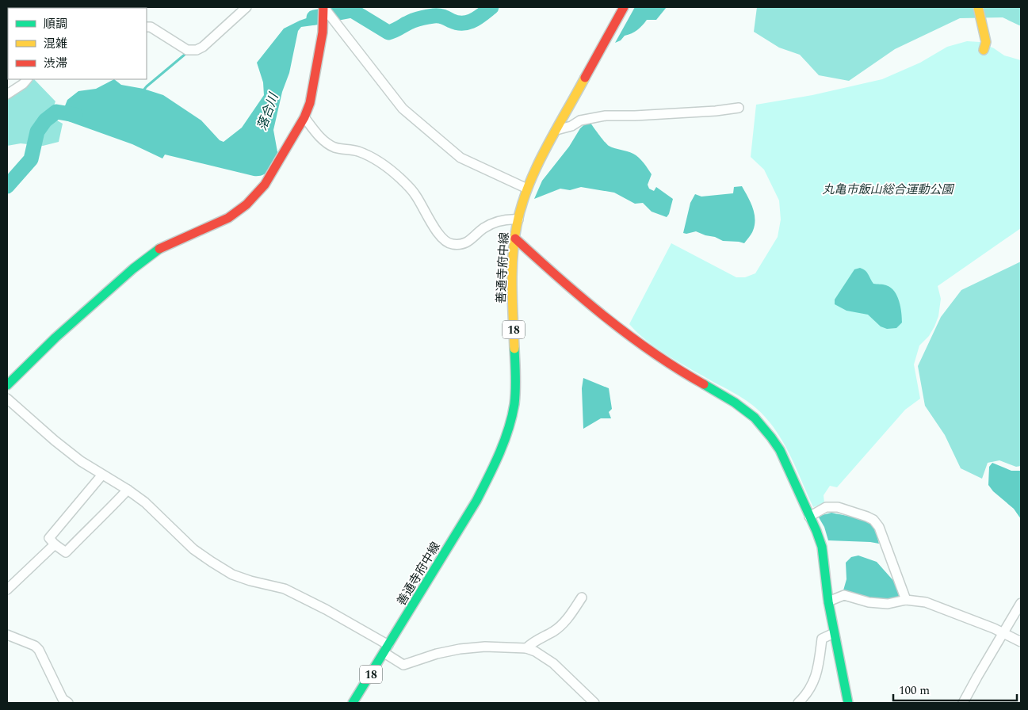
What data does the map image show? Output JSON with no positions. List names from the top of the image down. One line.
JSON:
{"streets":{"street":["善通寺府中線","18"]},"water":["落合川"],"parks":["丸亀市飯山総合運動公園"],"legend":["順調","混雑","渋滞"],"scale_bar":"100 m"}
